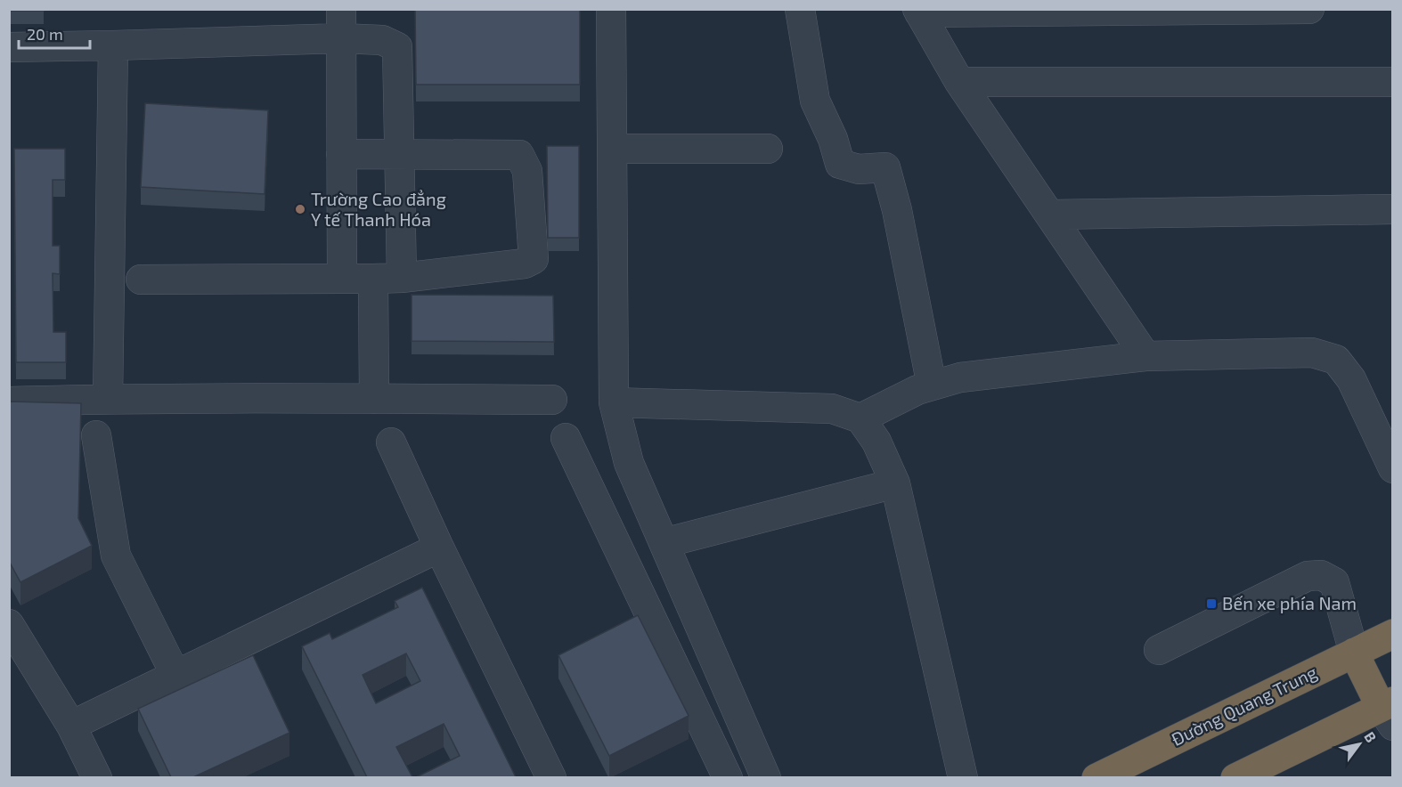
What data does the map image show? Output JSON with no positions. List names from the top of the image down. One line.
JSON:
{"streets":{"highway":["Đường Quang Trung"]},"places":{"other":["Trường Cao đẳng Y tế Thanh Hóa"],"transit":["Bến xe phía Nam"]},"scale_bar":"20 m","north":"top right"}
